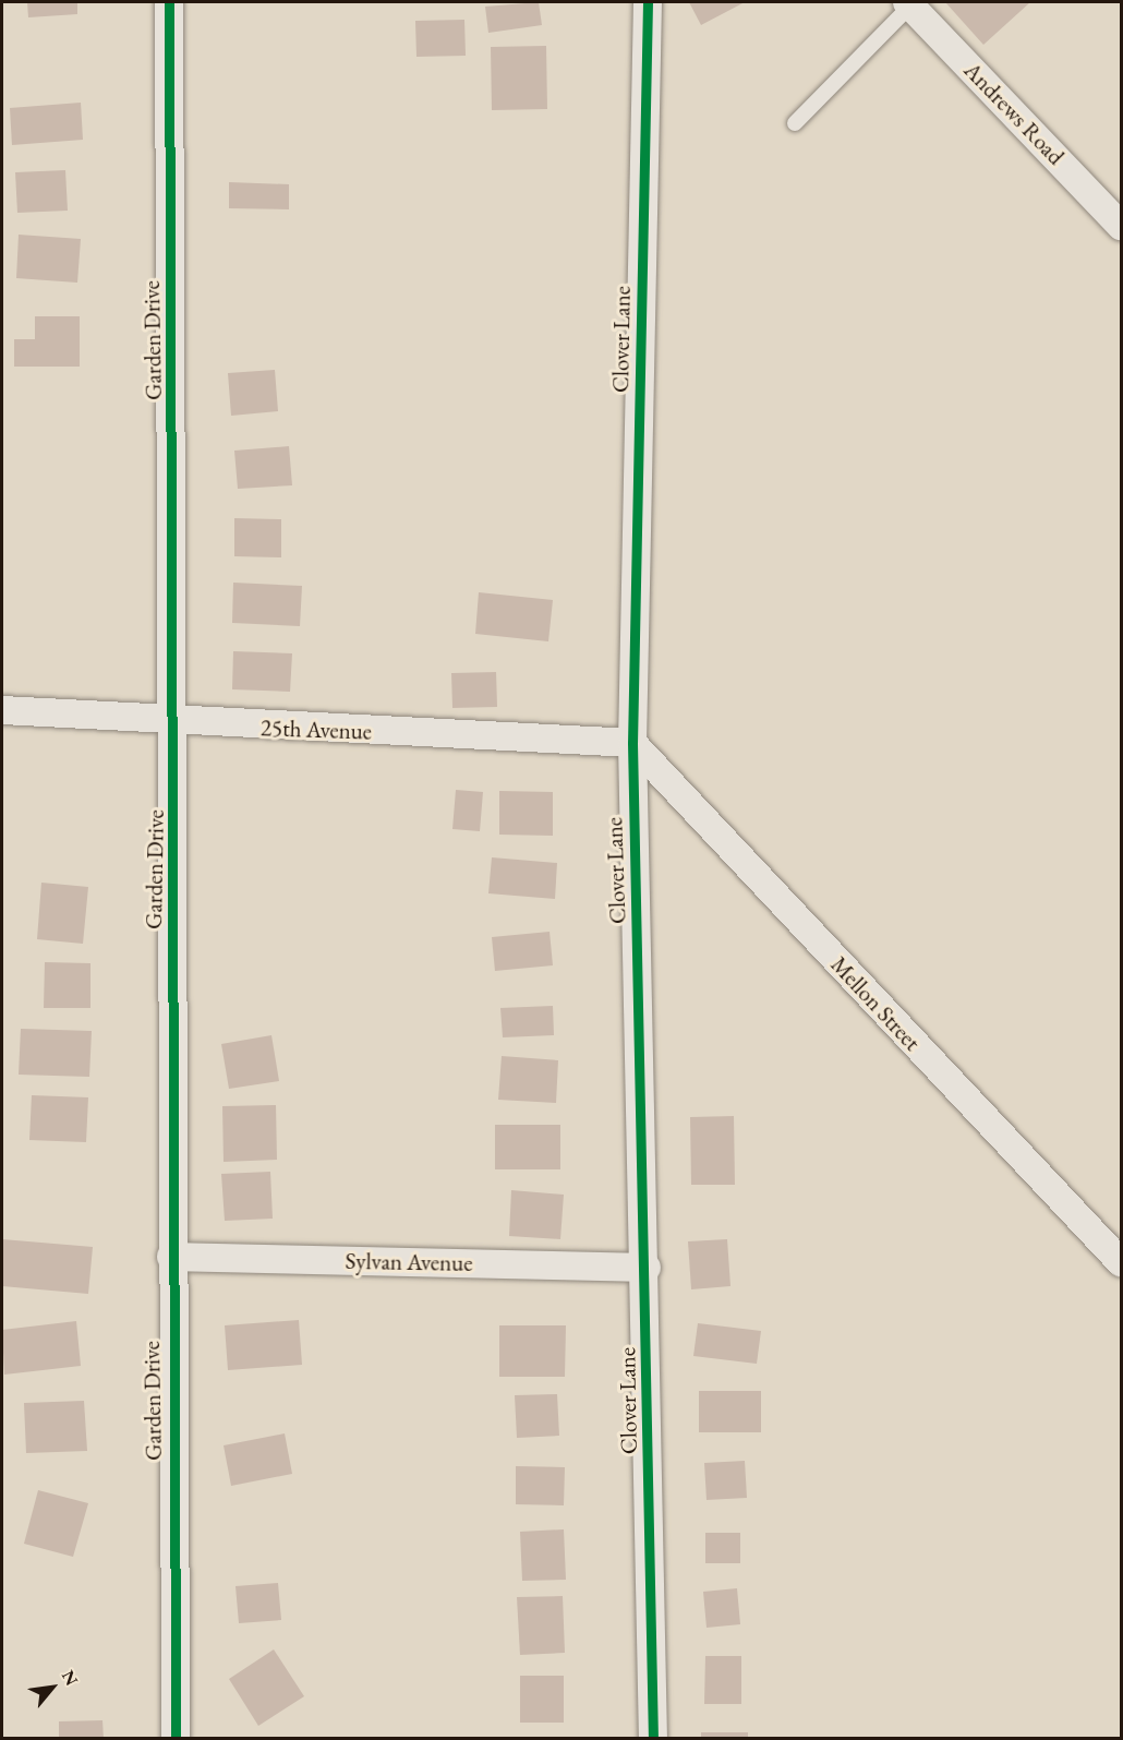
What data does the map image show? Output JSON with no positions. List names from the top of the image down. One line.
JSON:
{"streets":{"street":["Andrews Road","Clover Lane","Garden Drive","25th Avenue","Mellon Street","Sylvan Avenue"]},"crossings":[["Clover Lane","25th Avenue"],["Clover Lane","Mellon Street"],["Clover Lane","Sylvan Avenue"],["Garden Drive","25th Avenue"],["Garden Drive","Sylvan Avenue"],["25th Avenue","Mellon Street"]],"north":"top right"}
